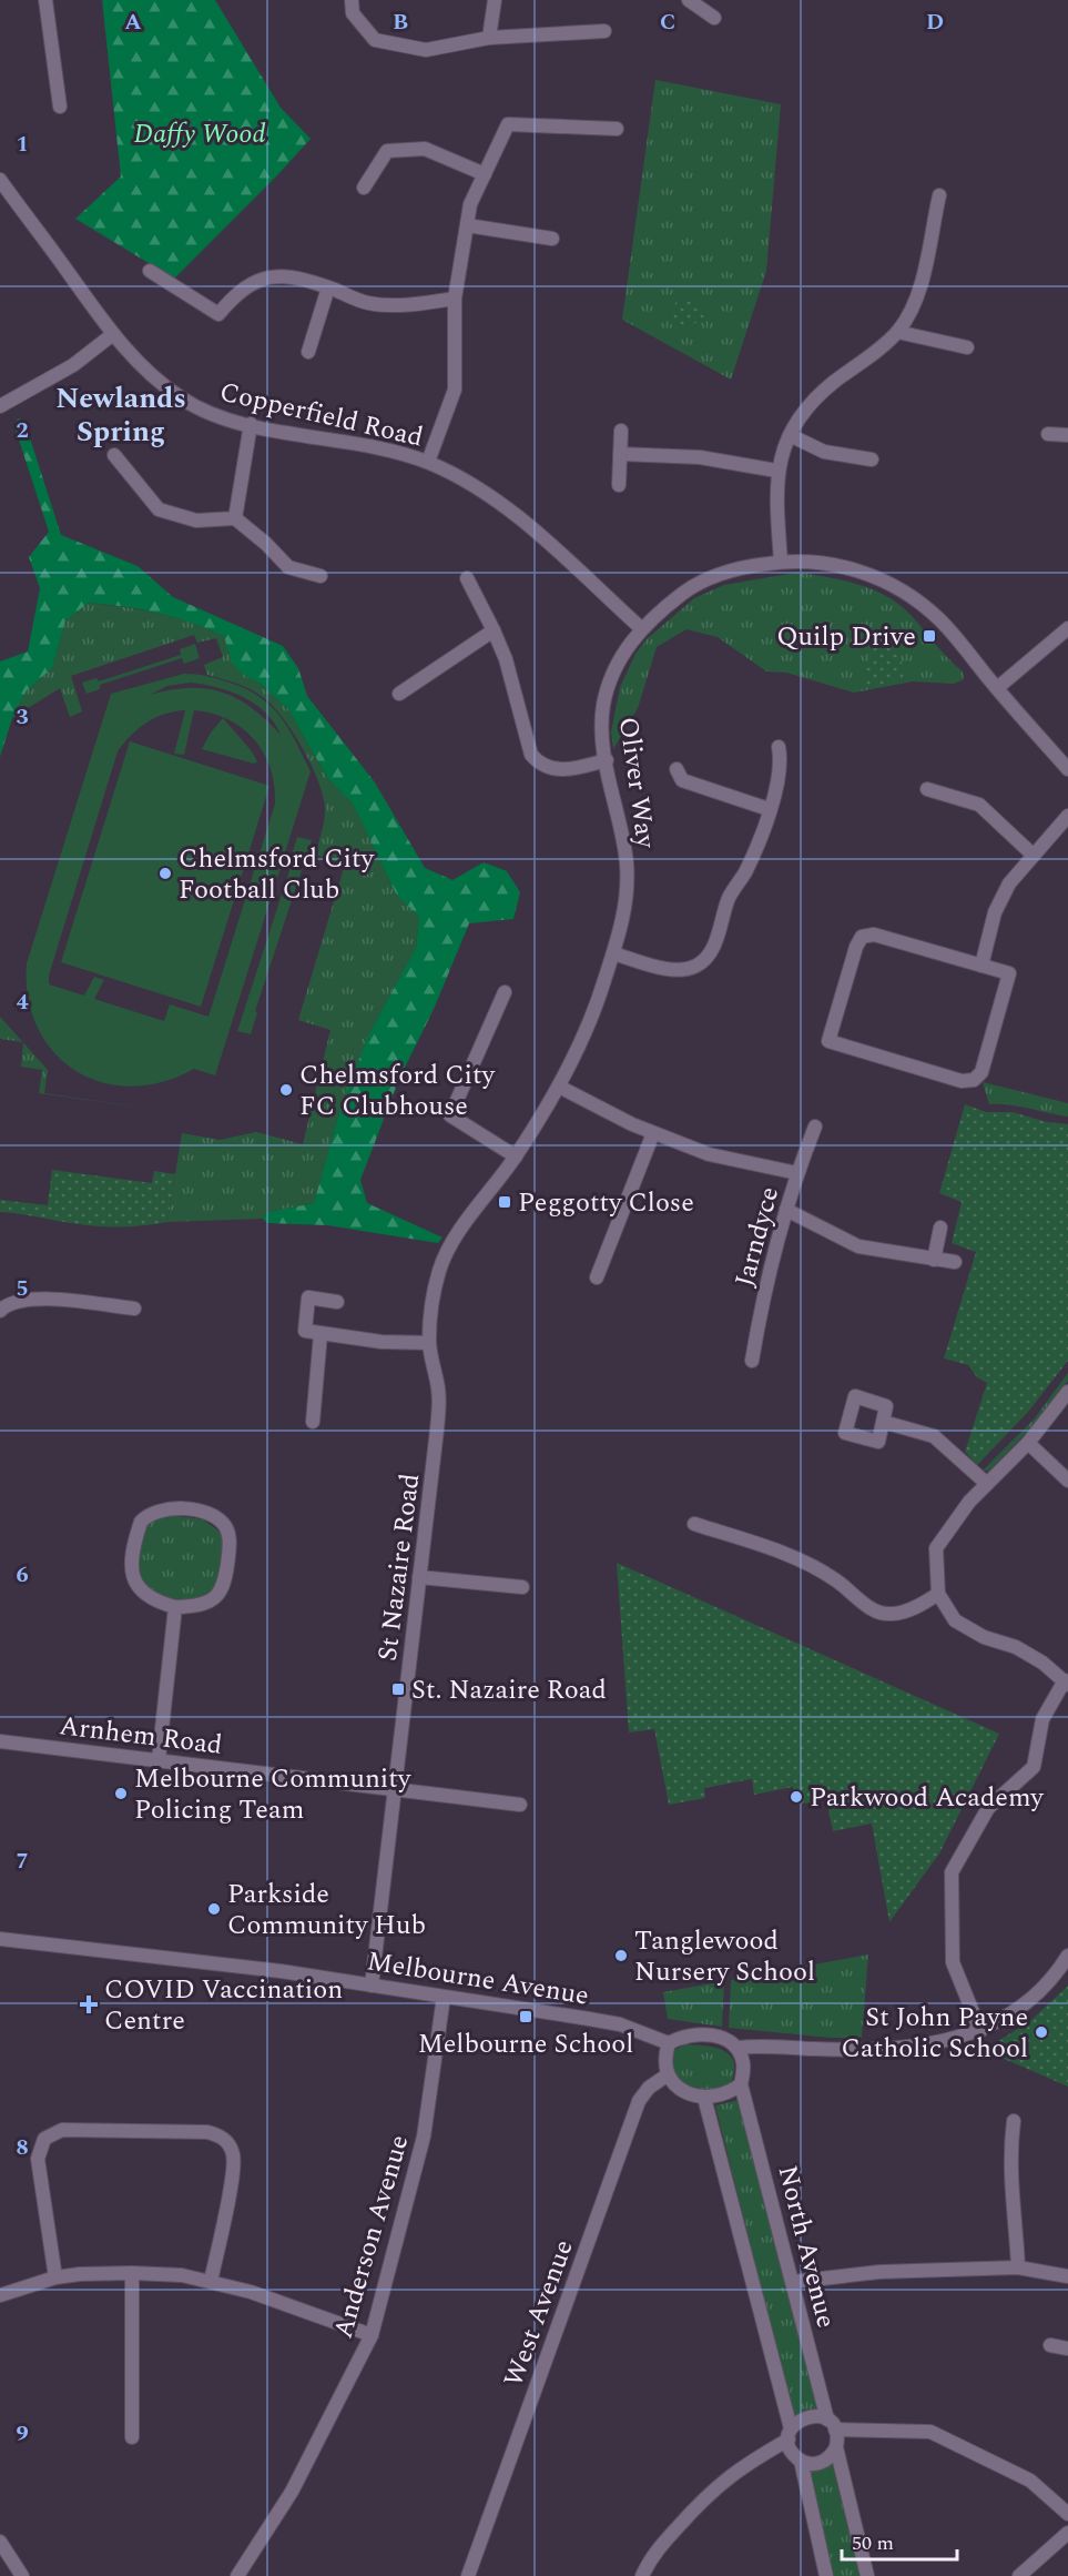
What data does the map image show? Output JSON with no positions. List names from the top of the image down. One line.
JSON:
{"streets":{"street":["Copperfield Road","Oliver Way","Jarndyce","St Nazaire Road","Arnhem Road","Melbourne Avenue","Anderson Avenue","North Avenue","West Avenue"]},"crossings":[["Copperfield Road","Oliver Way"],["Oliver Way","St Nazaire Road"],["St Nazaire Road","Arnhem Road"],["St Nazaire Road","Melbourne Avenue"],["Melbourne Avenue","Anderson Avenue"],["Melbourne Avenue","North Avenue"],["Melbourne Avenue","West Avenue"],["North Avenue","West Avenue"]],"districts":["Newlands Spring"],"parks":["Daffy Wood"],"places":{"transit":["Quilp Drive","Peggotty Close","St. Nazaire Road","Melbourne School"],"other":["Chelmsford City Football Club","Chelmsford City FC Clubhouse","Melbourne Community Policing Team","Parkwood Academy","Parkside Community Hub","Tanglewood Nursery School","St John Payne Catholic School"],"health":["COVID Vaccination Centre"]},"scale_bar":"50 m","grid":{"columns":["A","B","C","D"],"rows":["1","2","3","4","5","6","7","8","9"]}}
